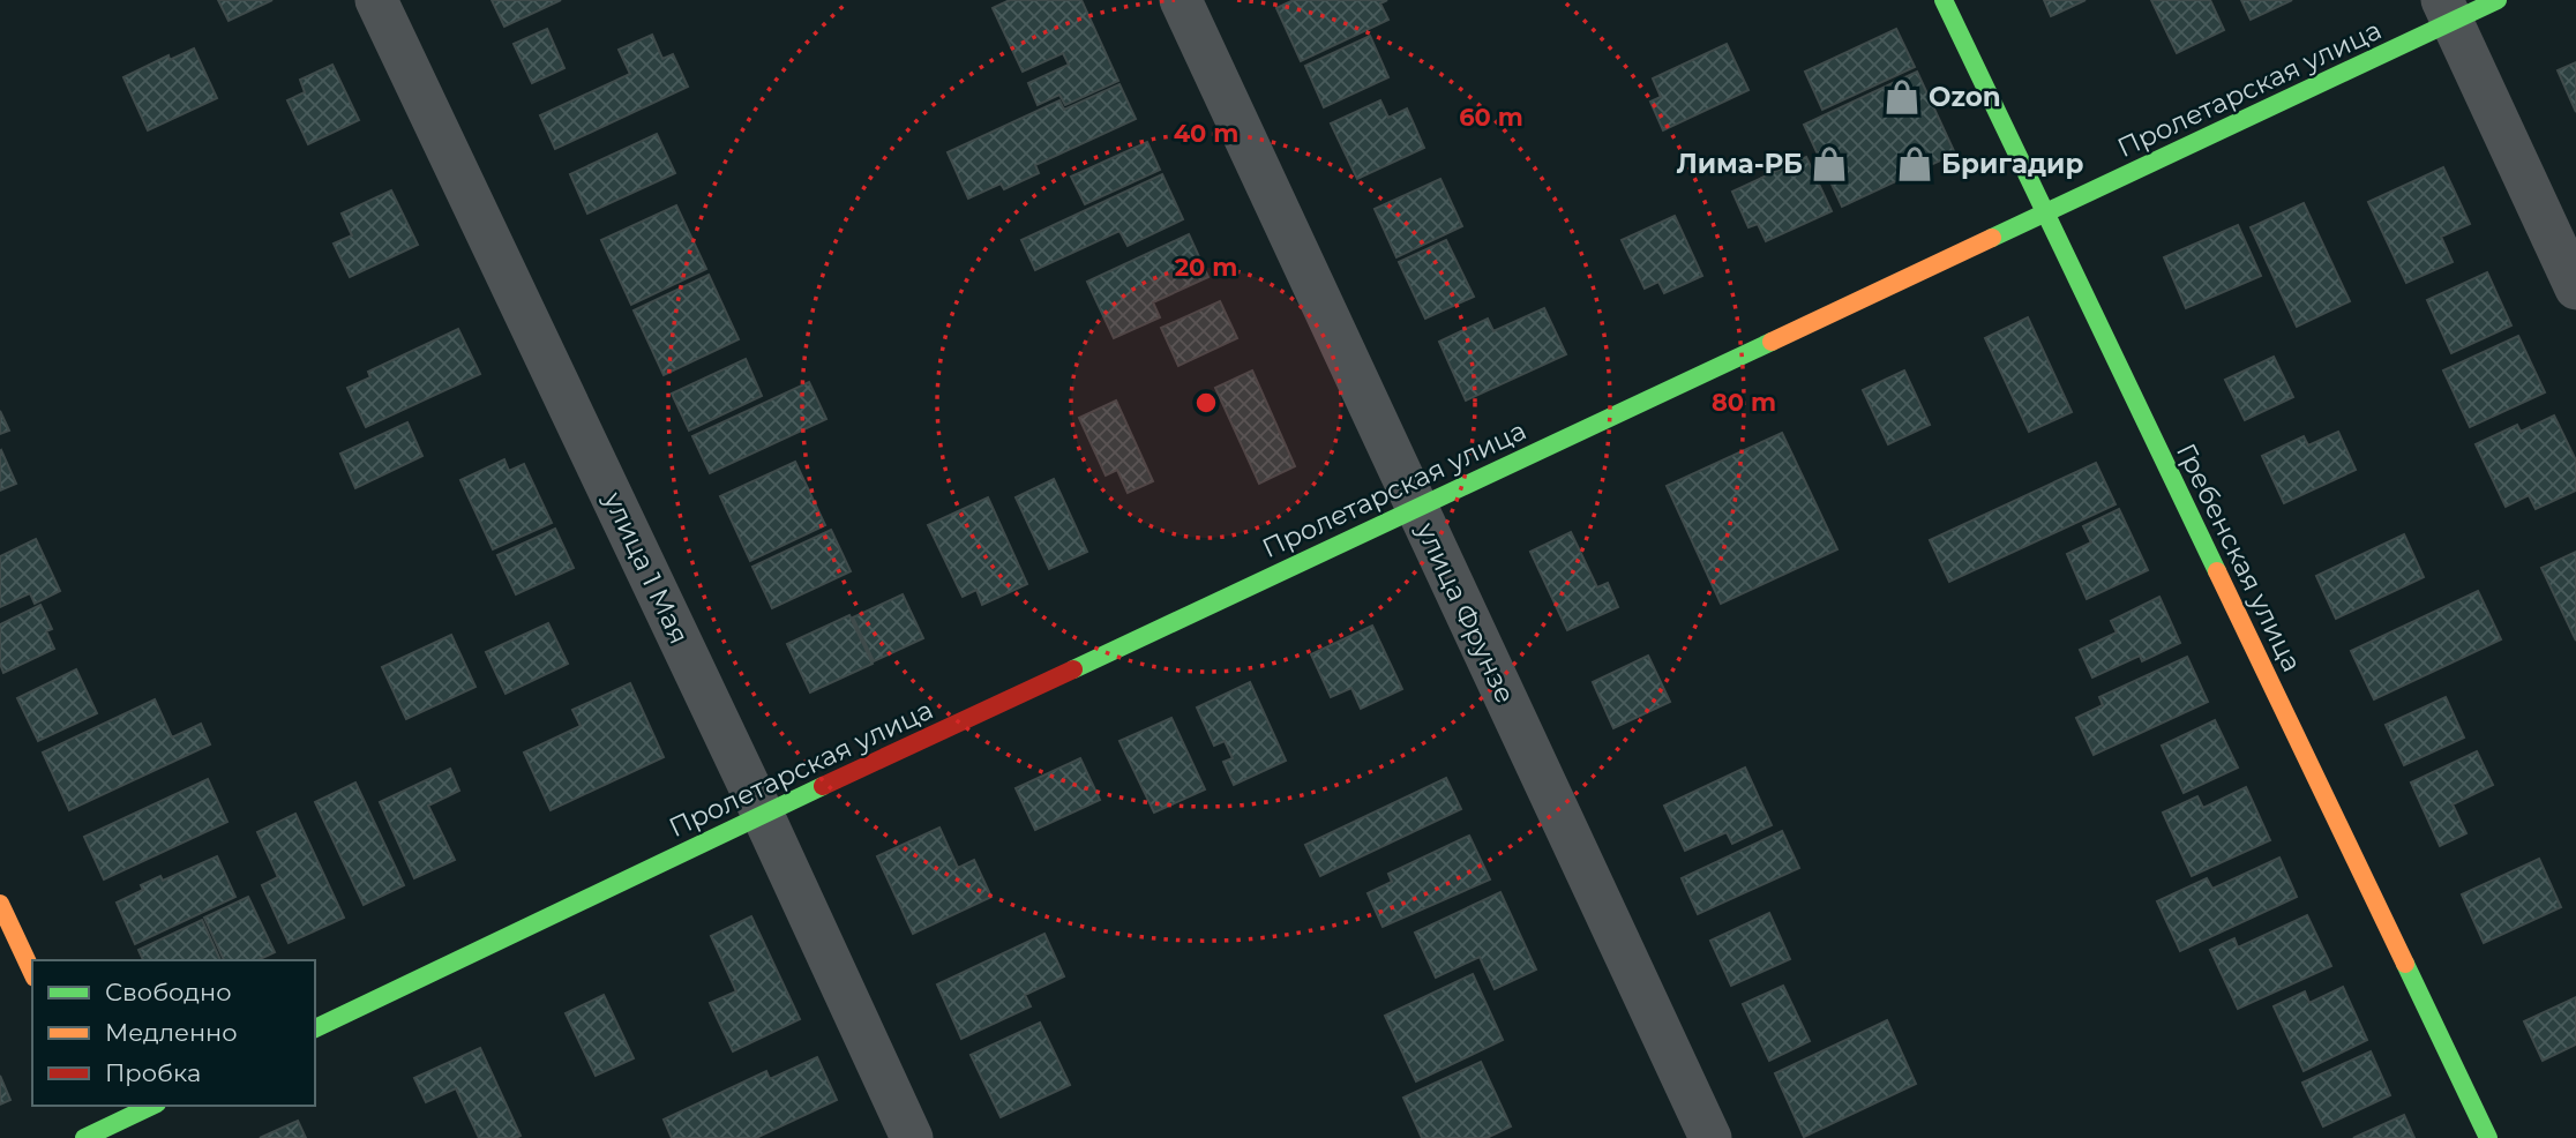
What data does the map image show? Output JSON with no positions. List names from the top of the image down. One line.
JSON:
{"streets":{"main road":["Пролетарская улица","Гребенская улица"],"street":["улица 1 Мая","улица Фрунзе"]},"crossings":[["Пролетарская улица","Гребенская улица"],["Пролетарская улица","улица 1 Мая"],["Пролетарская улица","улица Фрунзе"]],"places":{"shop":["Ozon","Лима-РБ","Бригадир"]},"legend":["Свободно","Медленно","Пробка"],"rings":["60 m","40 m","20 m","80 m"]}
